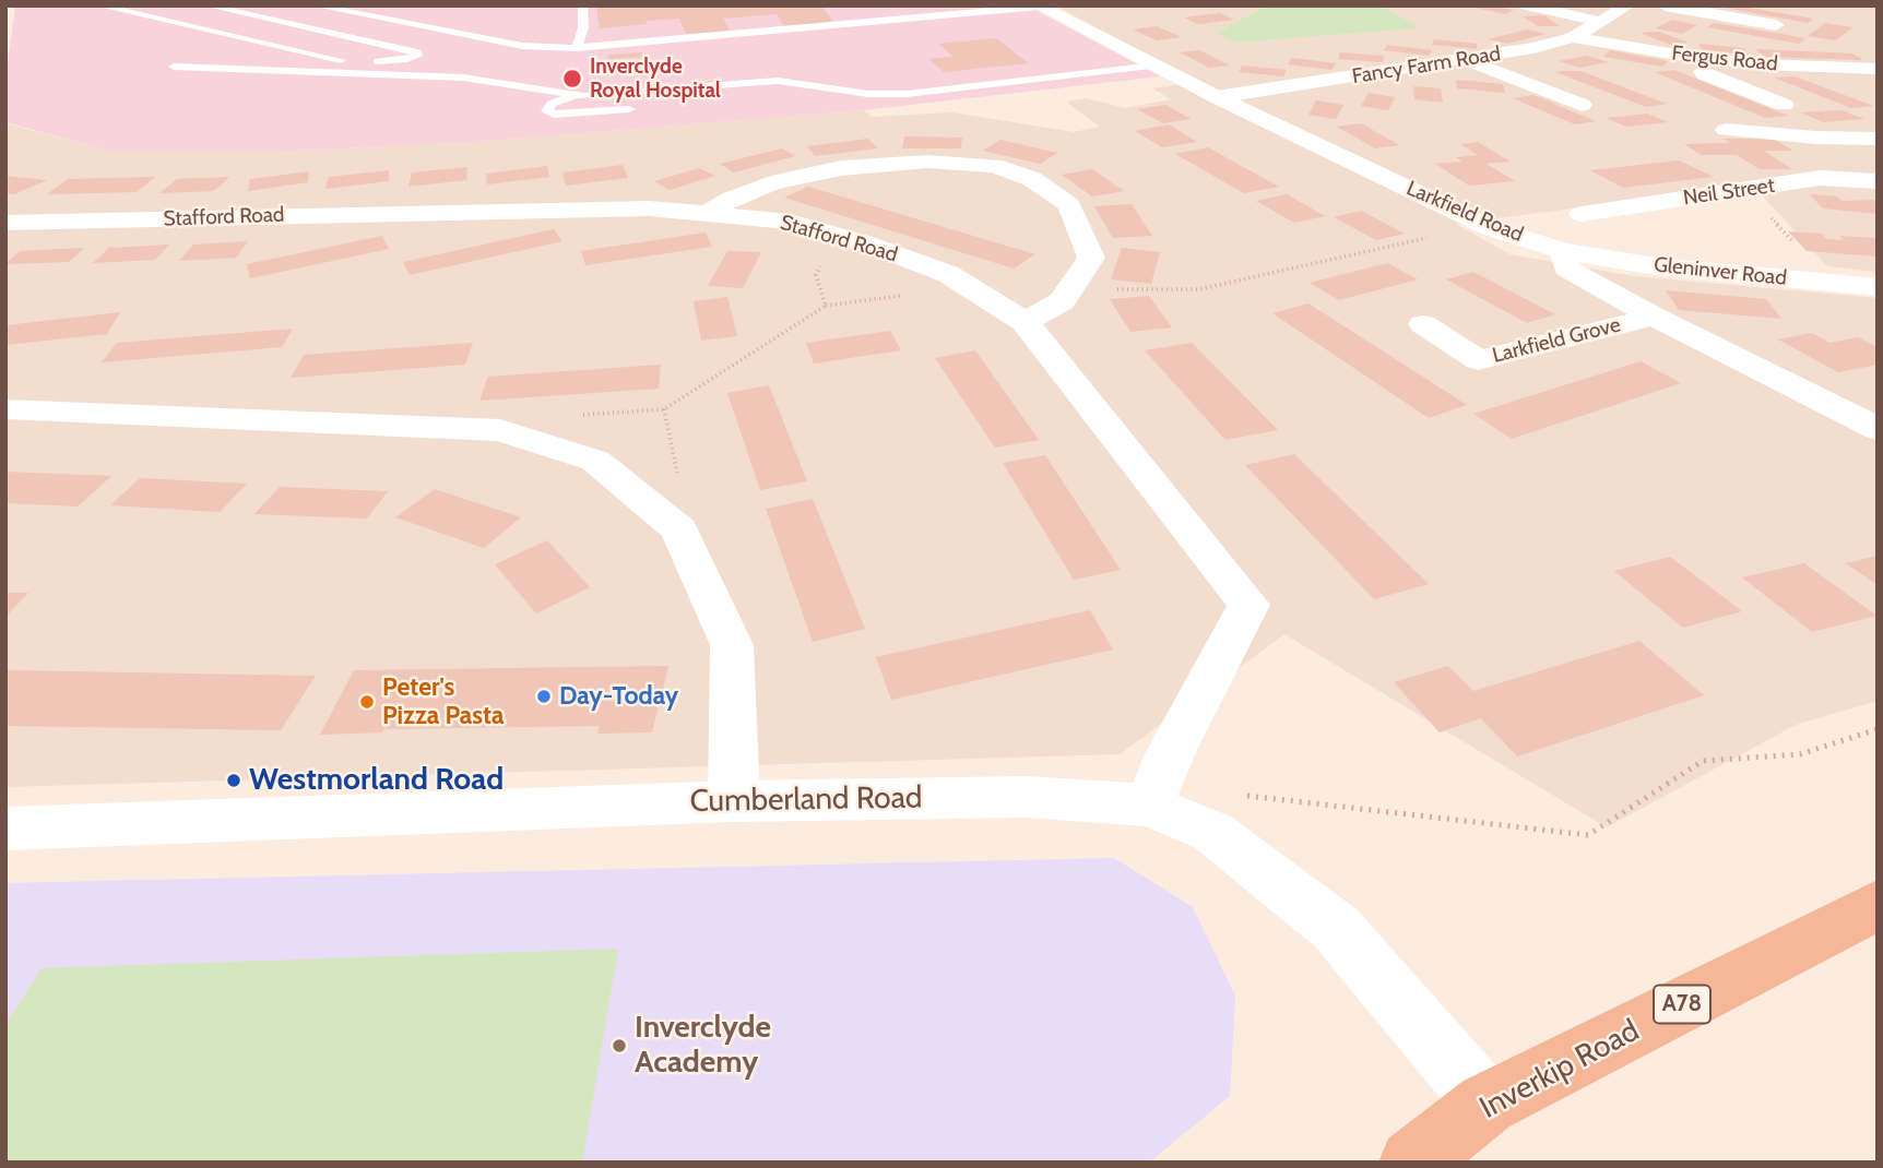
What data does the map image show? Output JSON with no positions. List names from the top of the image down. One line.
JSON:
{"streets":{"highway":["A78","Inverkip Road"],"street":["Fergus Road","Fancy Farm Road","Neil Street","Larkfield Road","Stafford Road","Gleninver Road","Larkfield Grove","Cumberland Road"]},"crossings":[["Fergus Road","Fancy Farm Road"],["Fancy Farm Road","Larkfield Road"],["Larkfield Road","Gleninver Road"],["Stafford Road","Cumberland Road"],["Cumberland Road","Inverkip Road"]],"places":["Inverclyde Royal Hospital","Day-Today","Peter's Pizza Pasta","Westmorland Road","Inverclyde Academy"]}
